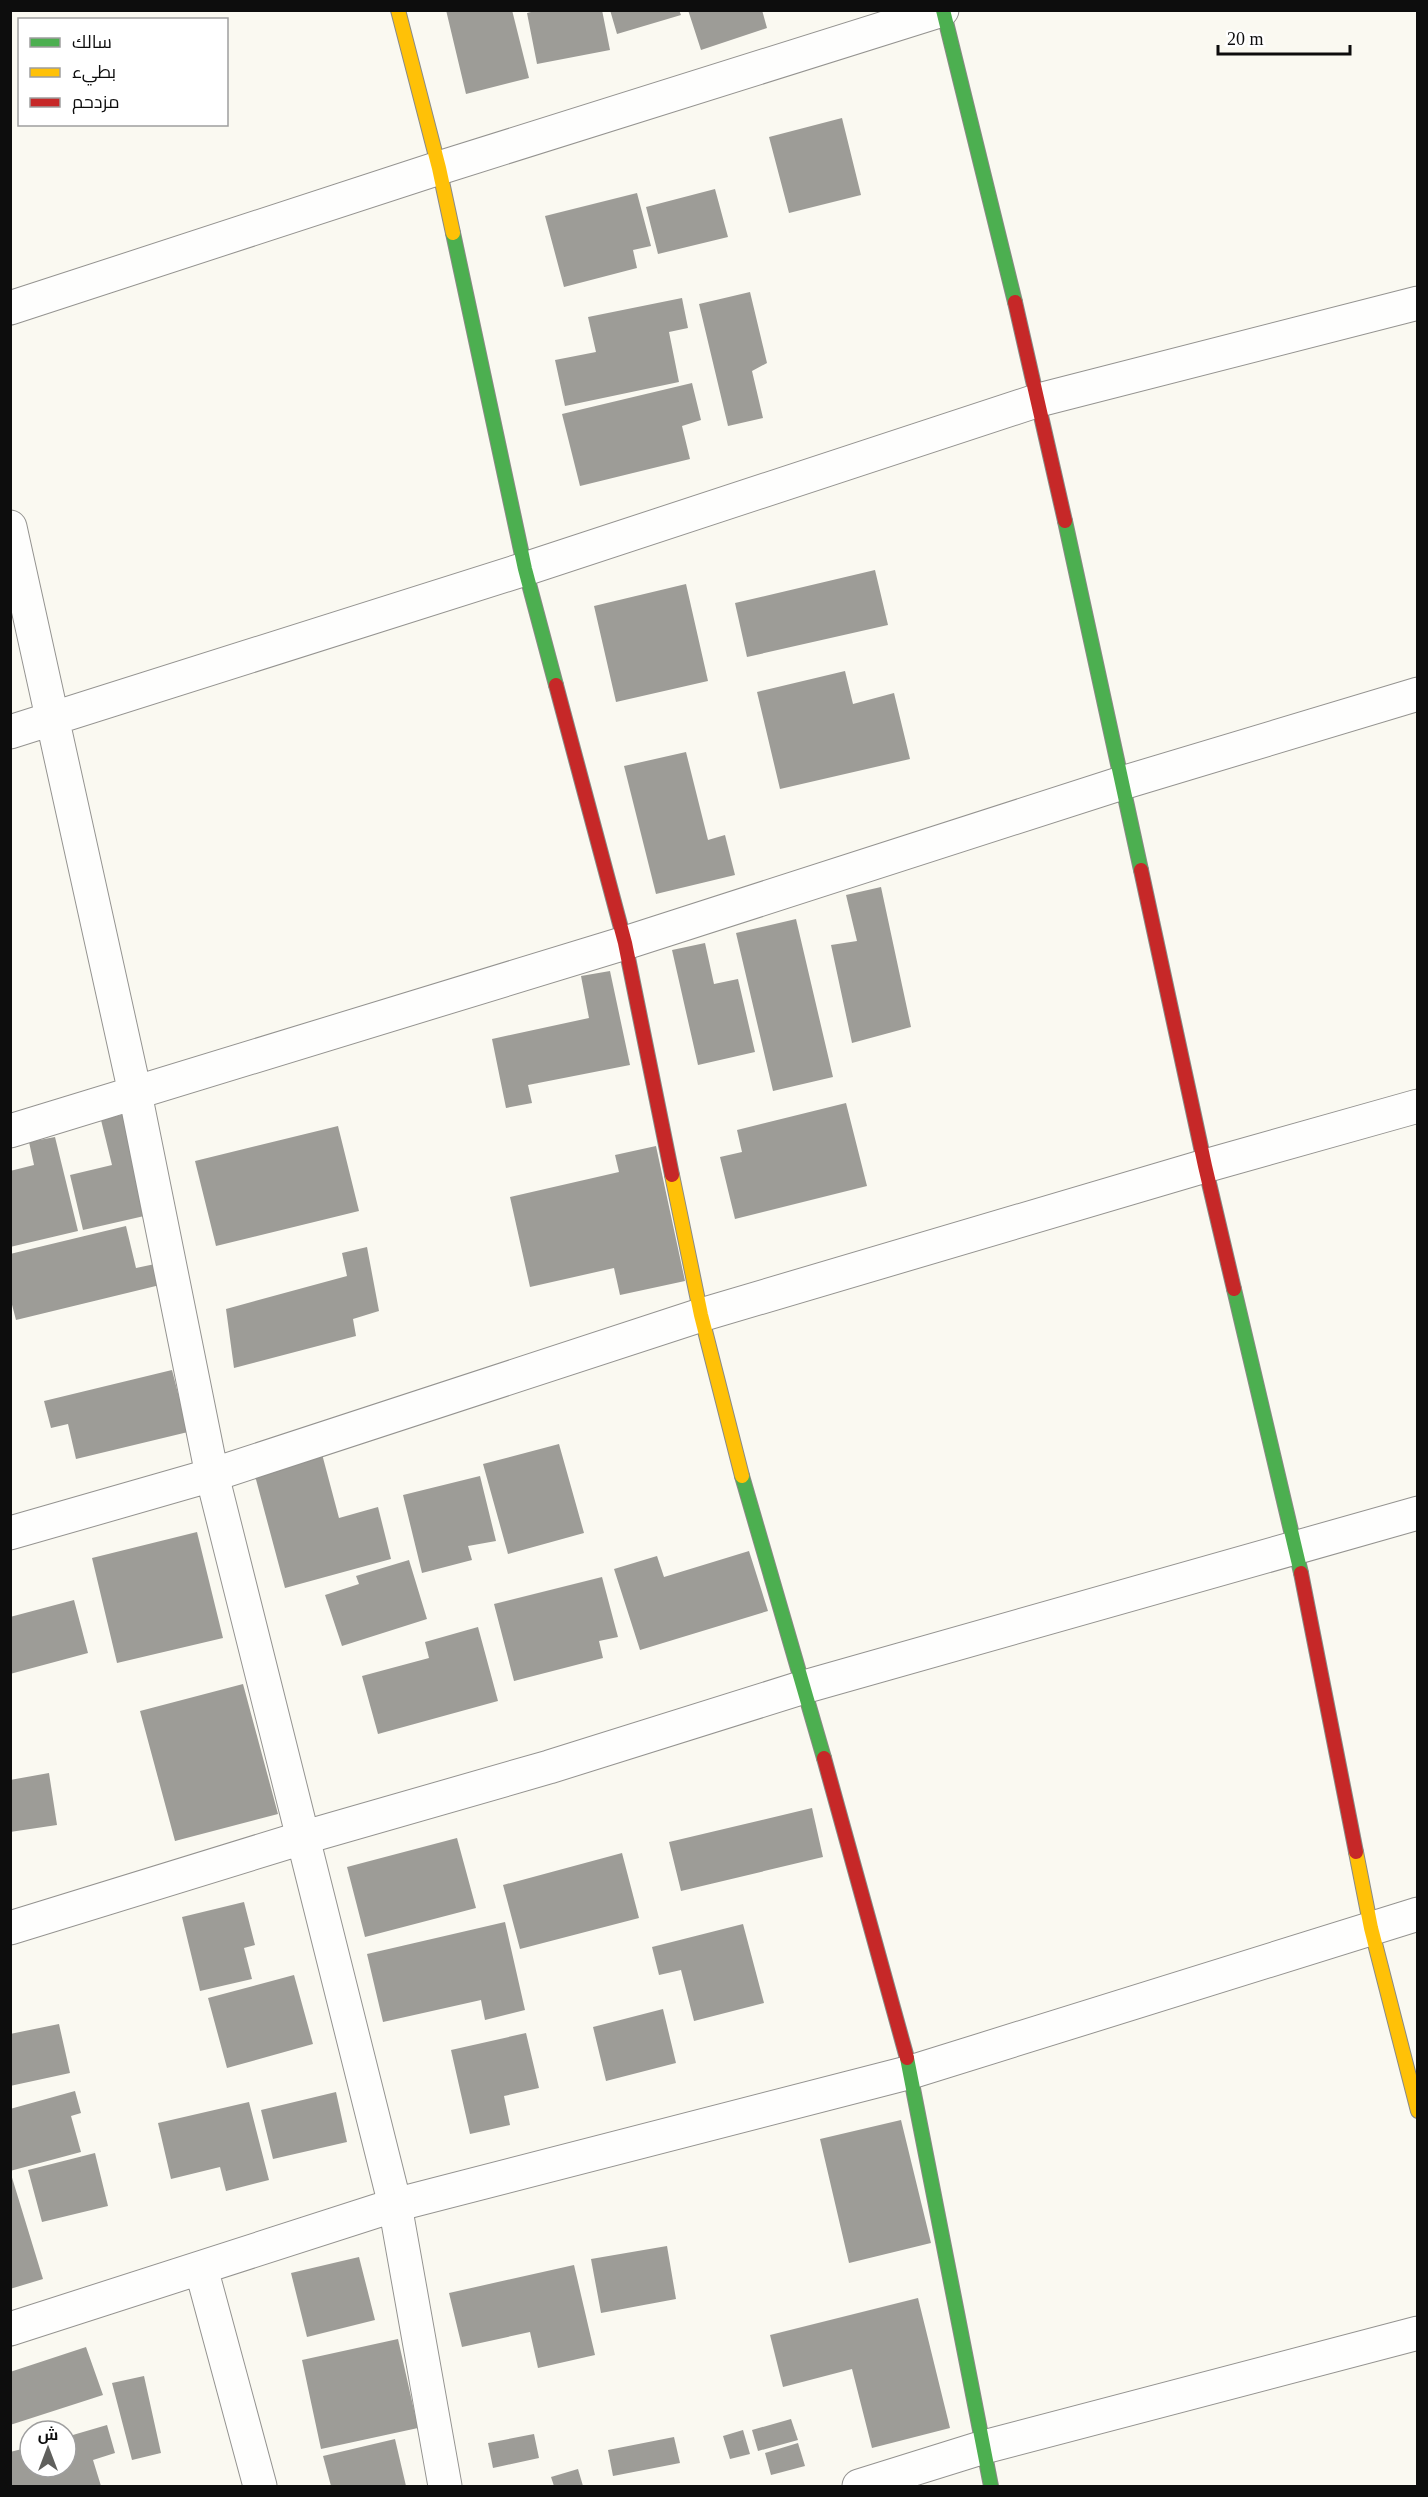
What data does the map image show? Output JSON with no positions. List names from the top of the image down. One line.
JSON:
{"legend":["سالك","بطيء","مزدحم"],"scale_bar":"20 m","north":"top"}
